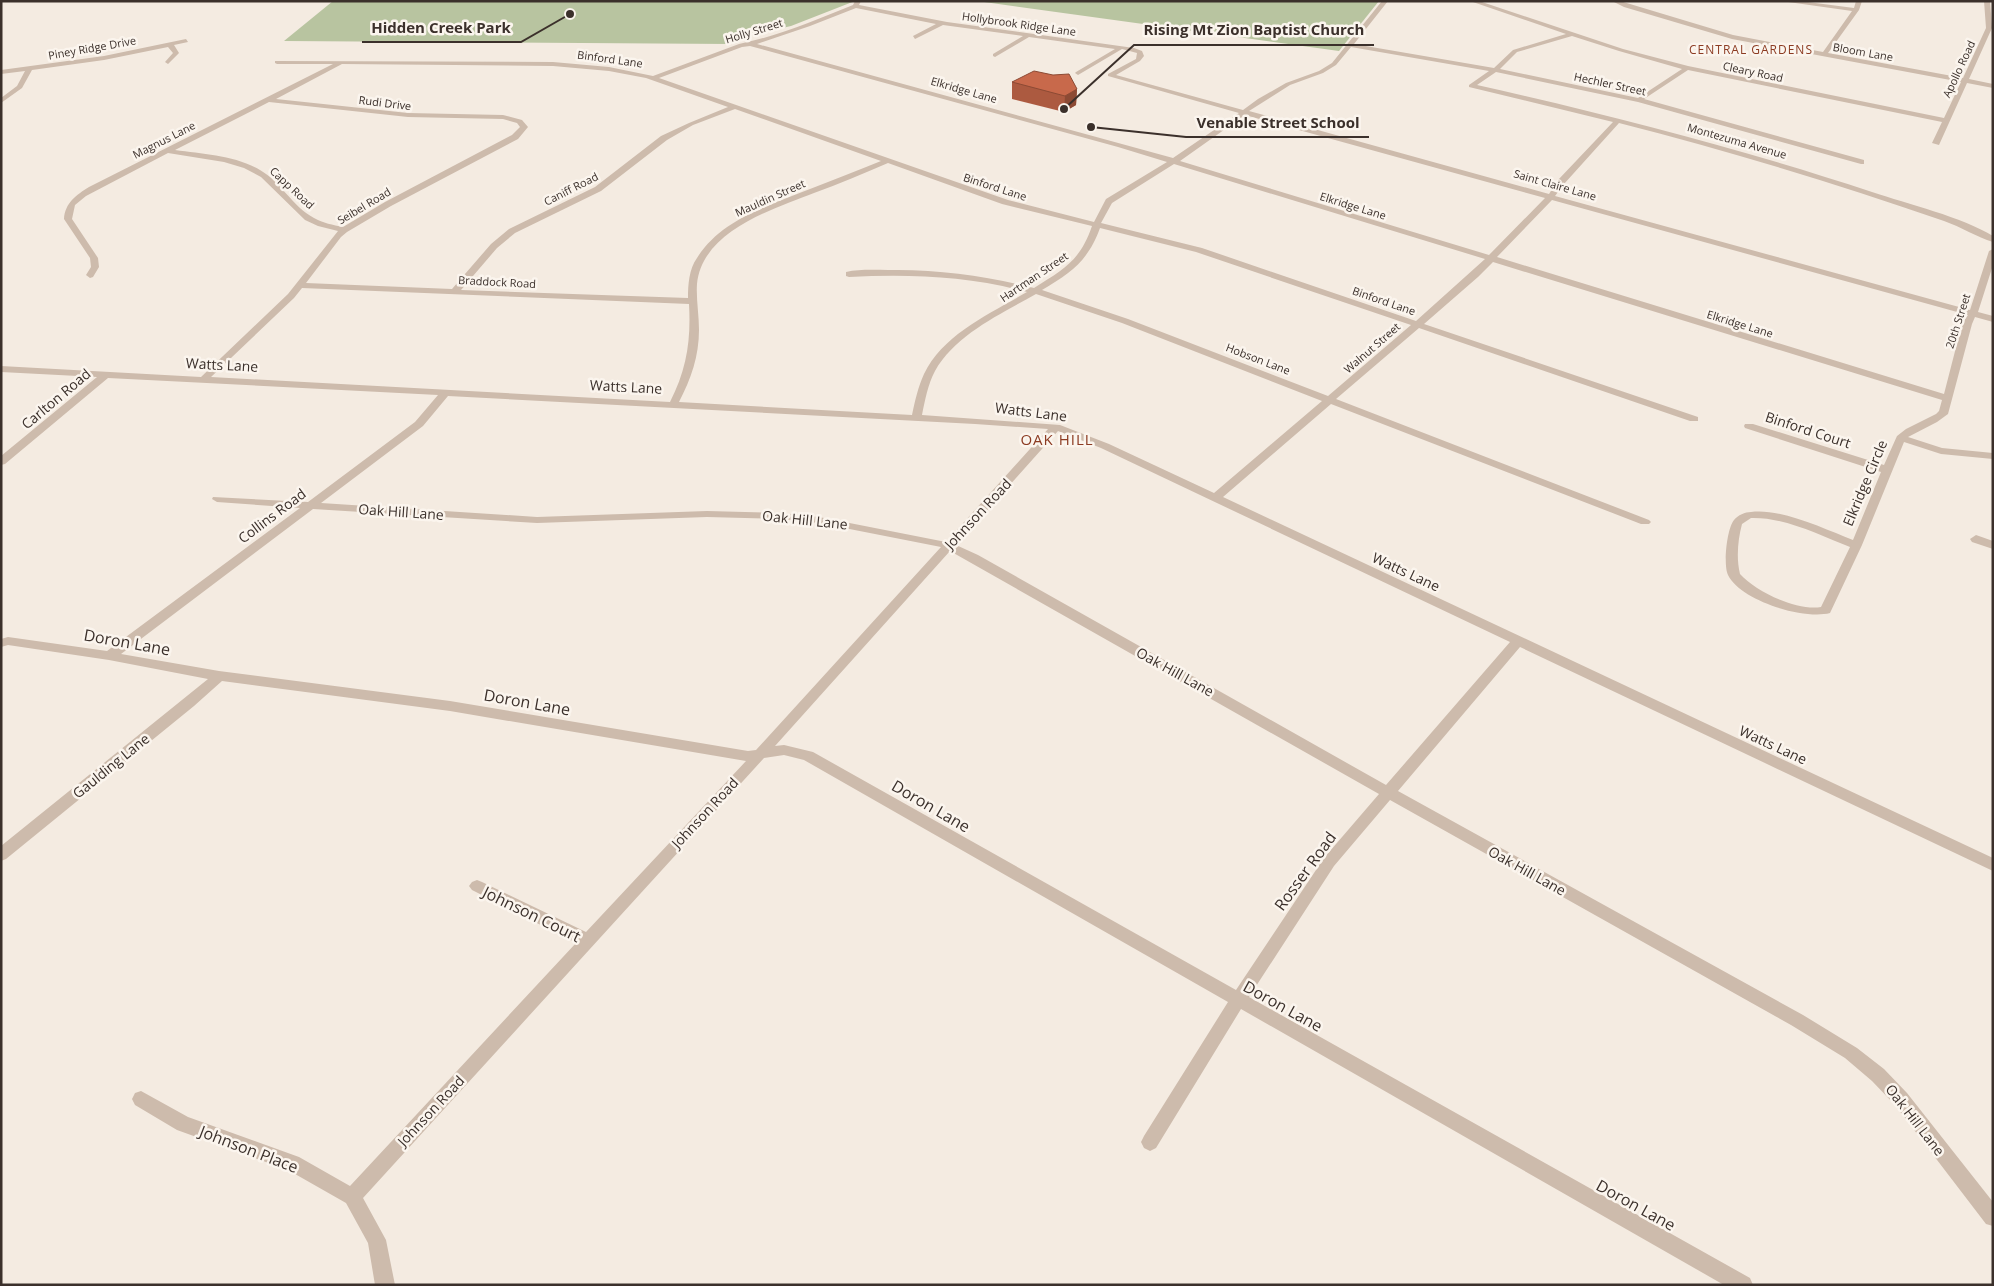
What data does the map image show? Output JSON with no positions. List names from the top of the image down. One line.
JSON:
{"streets":{"street":["Hollybrook Ridge Lane","Holly Street","Piney Ridge Drive","Bloom Lane","Binford Lane","Apollo Road","Cleary Road","Hechler Street","Elkridge Lane","Rudi Drive","Magnus Lane","Montezuma Avenue","Saint Claire Lane","Capp Road","Caniff Road","Mauldin Street","Seibel Road","Hartman Street","Braddock Road","20th Street","Walnut Street","Hobson Lane","Watts Lane","Carlton Road","Binford Court","Elkridge Circle","Oak Hill Lane","Johnson Road","Collins Road","Doron Lane","Gaulding Lane","Rosser Road","Johnson Court","Johnson Place"]},"crossings":[["Hollybrook Ridge Lane","Holly Street"],["Hollybrook Ridge Lane","Saint Claire Lane"],["Holly Street","Binford Lane"],["Holly Street","Elkridge Lane"],["Bloom Lane","Apollo Road"],["Binford Lane","Magnus Lane"],["Binford Lane","Caniff Road"],["Binford Lane","Mauldin Street"],["Binford Lane","Hartman Street"],["Binford Lane","Walnut Street"],["Apollo Road","Cleary Road"],["Hechler Street","Montezuma Avenue"],["Hechler Street","Hartman Street"],["Elkridge Lane","Hartman Street"],["Elkridge Lane","20th Street"],["Elkridge Lane","Walnut Street"],["Elkridge Lane","Elkridge Circle"],["Rudi Drive","Magnus Lane"],["Rudi Drive","Seibel Road"],["Magnus Lane","Capp Road"],["Montezuma Avenue","Walnut Street"],["Saint Claire Lane","Hartman Street"],["Saint Claire Lane","20th Street"],["Saint Claire Lane","Walnut Street"],["Capp Road","Seibel Road"],["Caniff Road","Braddock Road"],["Mauldin Street","Braddock Road"],["Mauldin Street","Watts Lane"],["Seibel Road","Braddock Road"],["Seibel Road","Watts Lane"],["Hartman Street","Hobson Lane"],["Hartman Street","Watts Lane"],["20th Street","Elkridge Circle"],["Walnut Street","Hobson Lane"],["Walnut Street","Watts Lane"],["Watts Lane","Carlton Road"],["Watts Lane","Johnson Road"],["Watts Lane","Collins Road"],["Watts Lane","Rosser Road"],["Binford Court","Elkridge Circle"],["Oak Hill Lane","Johnson Road"],["Oak Hill Lane","Collins Road"],["Oak Hill Lane","Rosser Road"],["Johnson Road","Doron Lane"],["Johnson Road","Johnson Court"],["Johnson Road","Johnson Place"],["Collins Road","Doron Lane"],["Doron Lane","Gaulding Lane"],["Doron Lane","Rosser Road"]],"districts":["CENTRAL GARDENS","OAK HILL"],"places":["Hidden Creek Park","Rising Mt Zion Baptist Church","Venable Street School"]}
